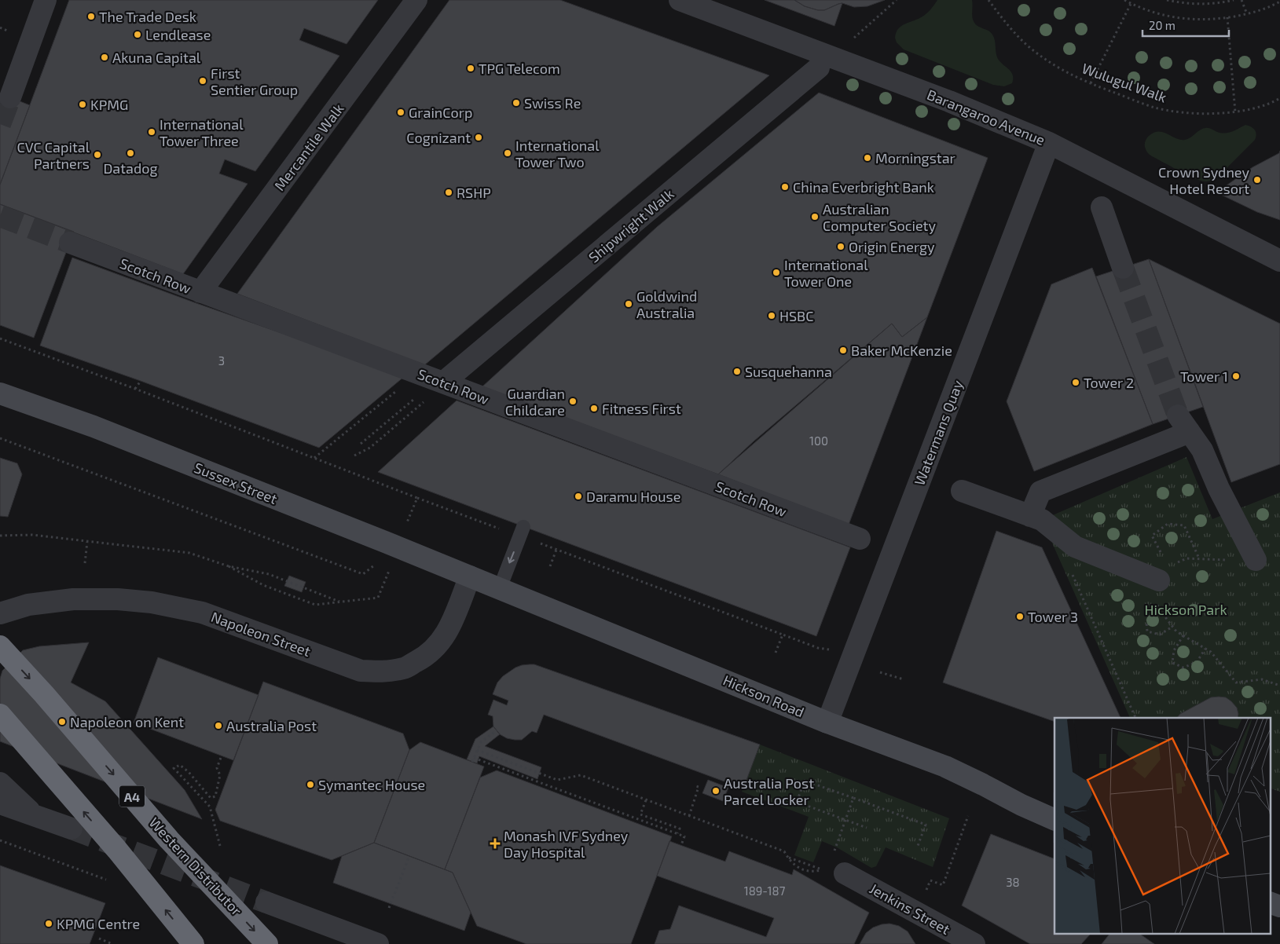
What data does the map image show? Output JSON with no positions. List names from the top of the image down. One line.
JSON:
{"streets":{"highway":["A4","Western Distributor"],"street":["Barangaroo Avenue","Mercantile Walk","Shipwright Walk","Scotch Row","Watermans Quay","Sussex Street","Napoleon Street","Hickson Road","Jenkins Street"],"path":["Wulugul Walk"]},"crossings":[["Barangaroo Avenue","Watermans Quay"],["Mercantile Walk","Scotch Row"],["Shipwright Walk","Scotch Row"],["Watermans Quay","Hickson Road"],["Sussex Street","Napoleon Street"],["Sussex Street","Hickson Road"],["Napoleon Street","Hickson Road"]],"parks":["Hickson Park"],"places":{"other":["The Trade Desk","Lendlease","Akuna Capital","TPG Telecom","First Sentier Group","Swiss Re","KPMG","GrainCorp","International Tower Three","Cognizant","Datadog","International Tower Two","CVC Capital Partners","Morningstar","Crown Sydney Hotel Resort","China Everbright Bank","RSHP","Australian Computer Society","Origin Energy","International Tower One","Goldwind Australia","HSBC","Baker McKenzie","Susquehanna","Tower 1","Tower 2","Guardian Childcare","Fitness First","Daramu House","Tower 3","Napoleon on Kent","Australia Post","Symantec House","Australia Post Parcel Locker","KPMG Centre"],"health":["Monash IVF Sydney Day Hospital"]},"house_numbers":["3","100","38","189-187"],"scale_bar":"20 m"}
